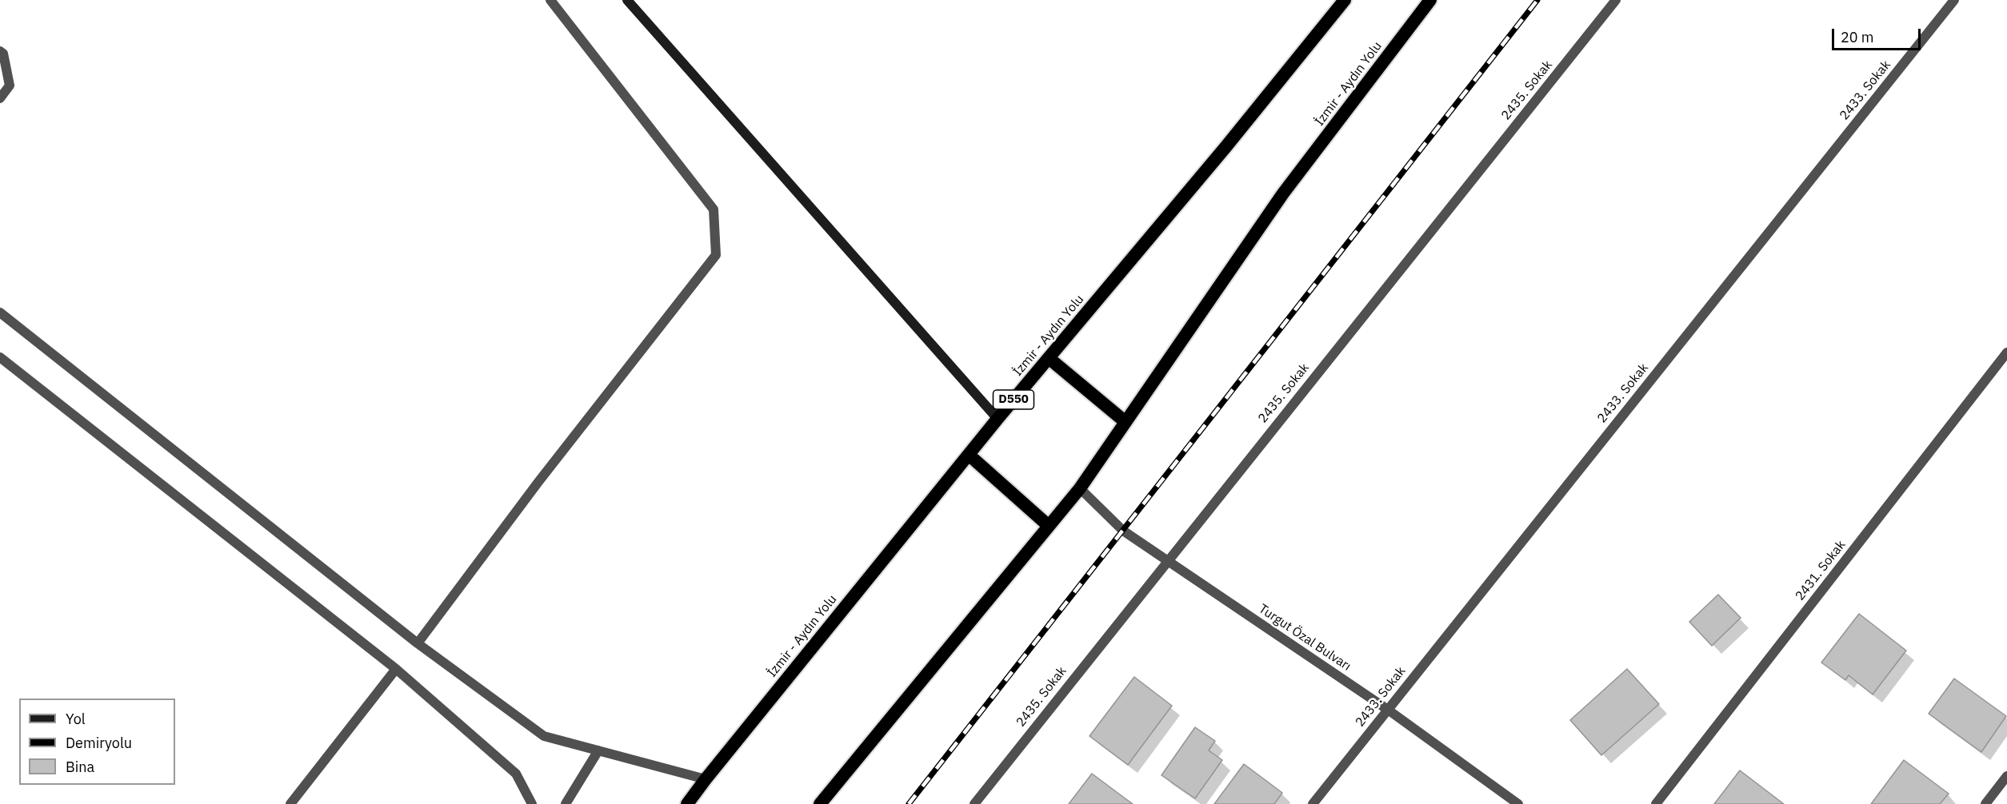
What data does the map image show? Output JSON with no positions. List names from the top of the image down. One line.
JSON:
{"streets":{"highway":["İzmir - Aydın Yolu","D550"],"street":["2435. Sokak","2433. Sokak","2431. Sokak","Turgut Özal Bulvarı"]},"crossings":[["İzmir - Aydın Yolu","Turgut Özal Bulvarı"],["2435. Sokak","Turgut Özal Bulvarı"],["2433. Sokak","Turgut Özal Bulvarı"]],"legend":["Yol","Demiryolu","Bina"],"scale_bar":"20 m"}
